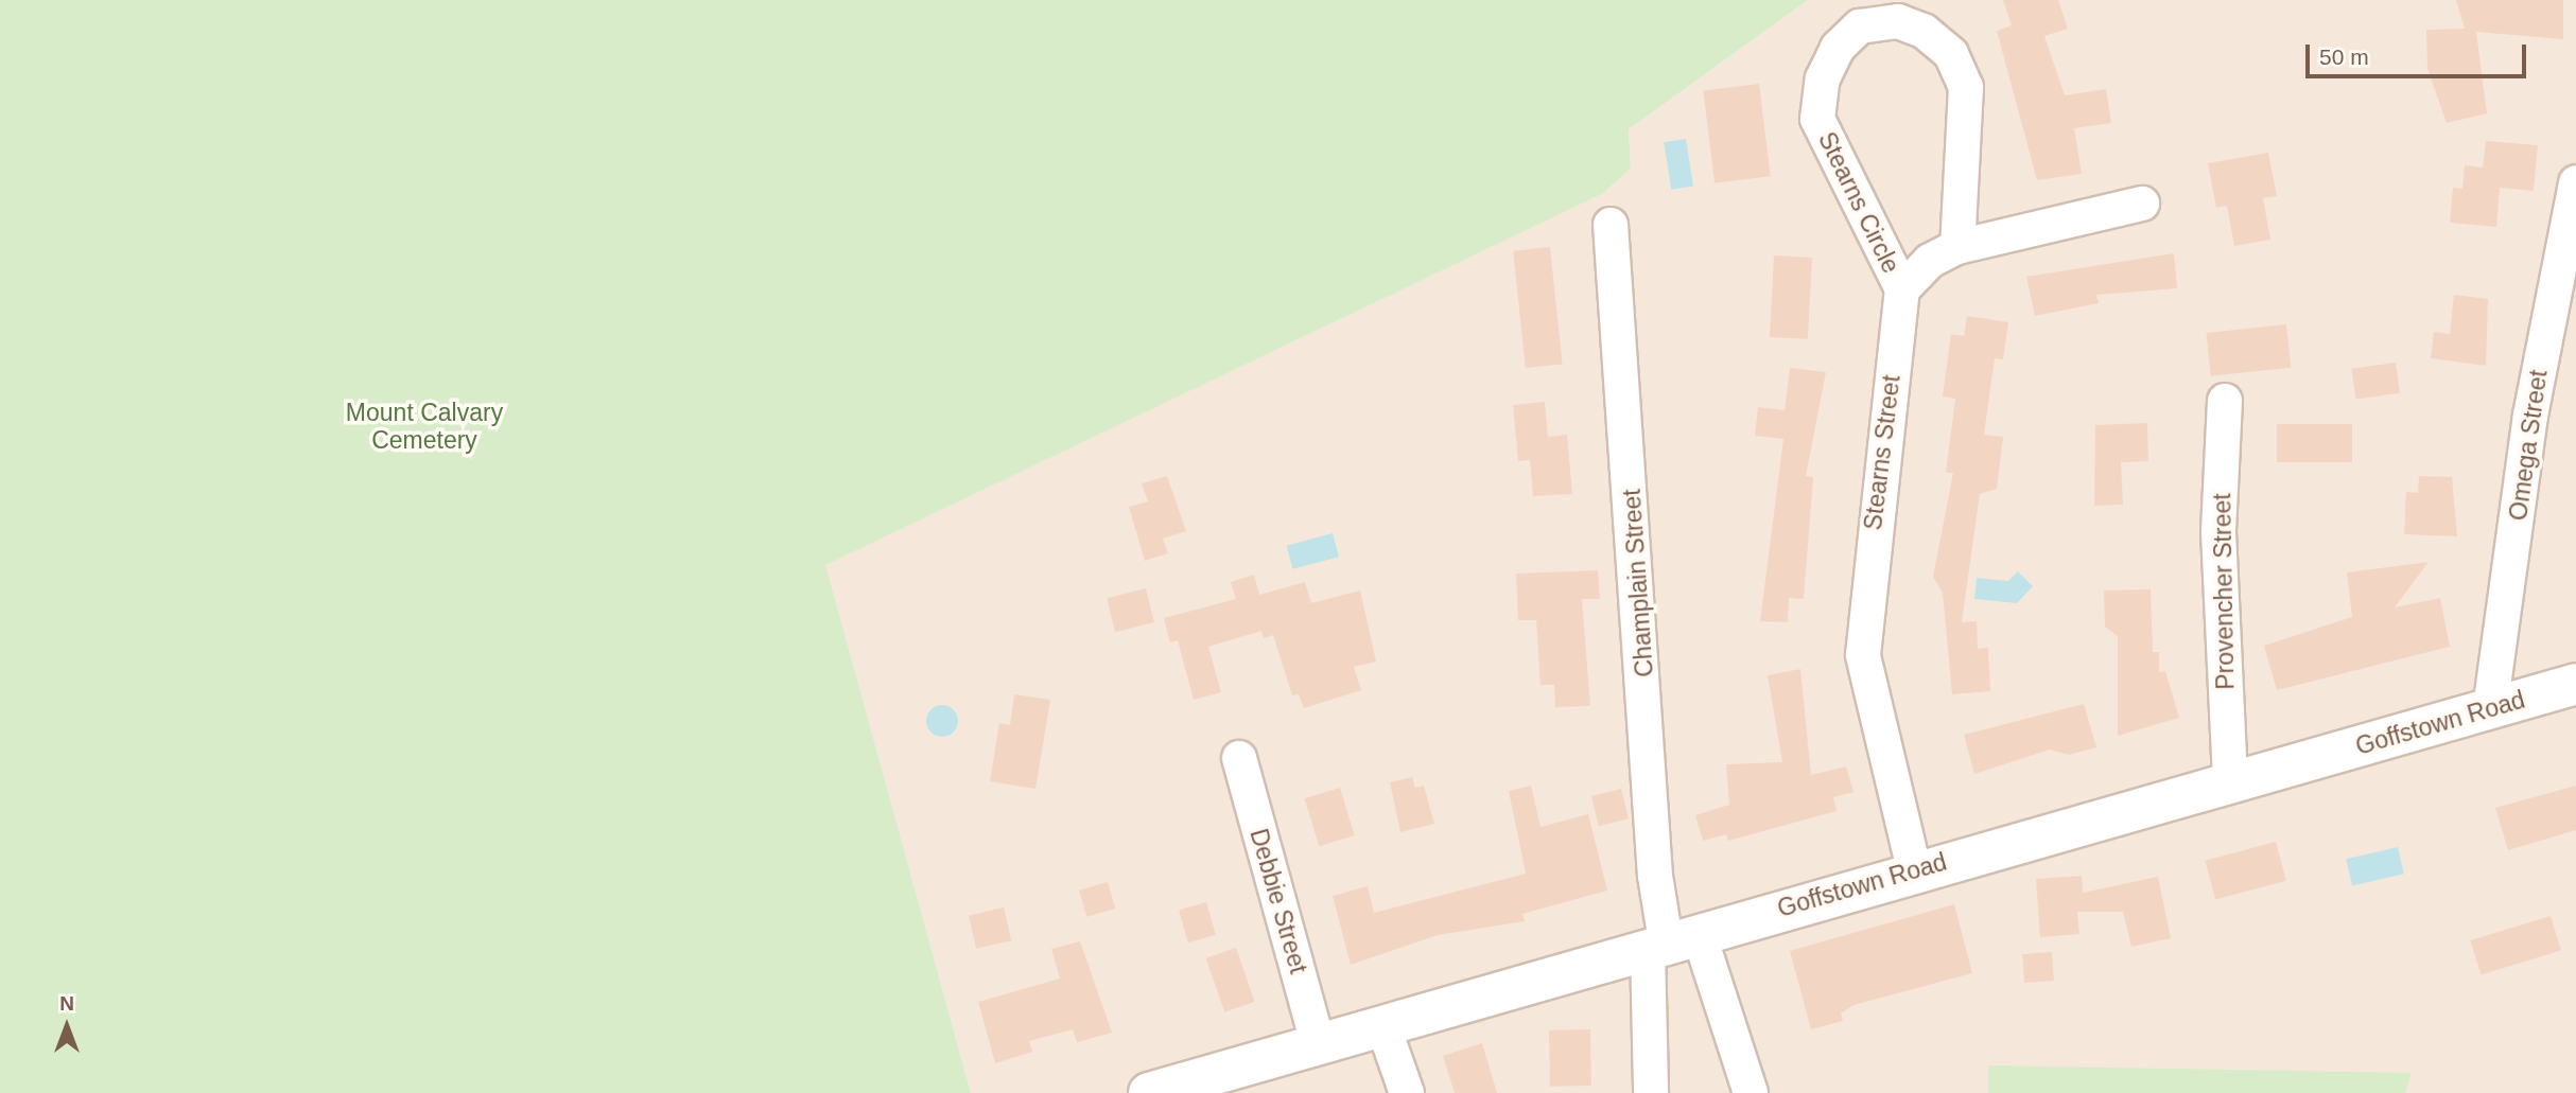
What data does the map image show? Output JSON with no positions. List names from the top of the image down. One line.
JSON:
{"streets":{"main road":["Goffstown Road"],"street":["Stearns Circle","Omega Street","Stearns Street","Champlain Street","Provencher Street","Debbie Street"]},"crossings":[["Stearns Circle","Stearns Street"],["Omega Street","Goffstown Road"],["Stearns Street","Goffstown Road"],["Champlain Street","Goffstown Road"],["Provencher Street","Goffstown Road"],["Goffstown Road","Debbie Street"]],"parks":["Mount Calvary Cemetery"],"scale_bar":"50 m","north":"top"}
